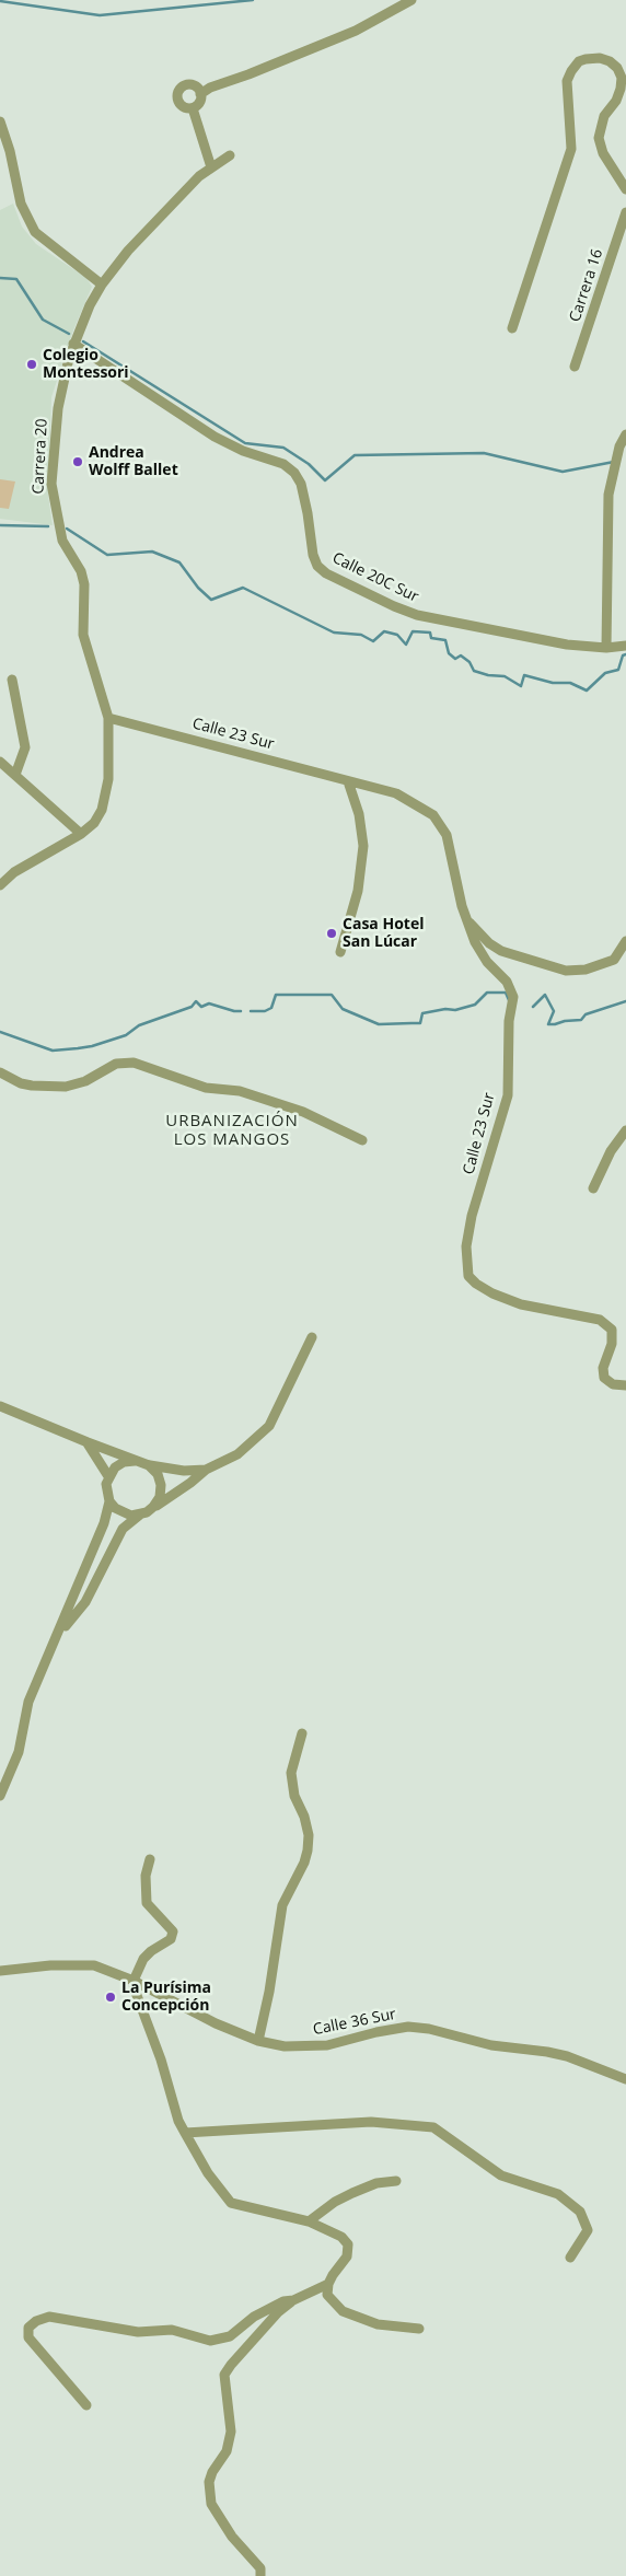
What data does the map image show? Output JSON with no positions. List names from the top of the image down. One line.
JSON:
{"streets":{"street":["Carrera 16","Carrera 20","Calle 20C Sur","Calle 23 Sur","Calle 36 Sur"]},"crossings":[["Carrera 20","Calle 20C Sur"],["Carrera 20","Calle 23 Sur"]],"districts":["URBANIZACIÓN LOS MANGOS"],"places":["Colegio Montessori","Andrea Wolff Ballet","Casa Hotel San Lúcar","La Purísima Concepción"]}
